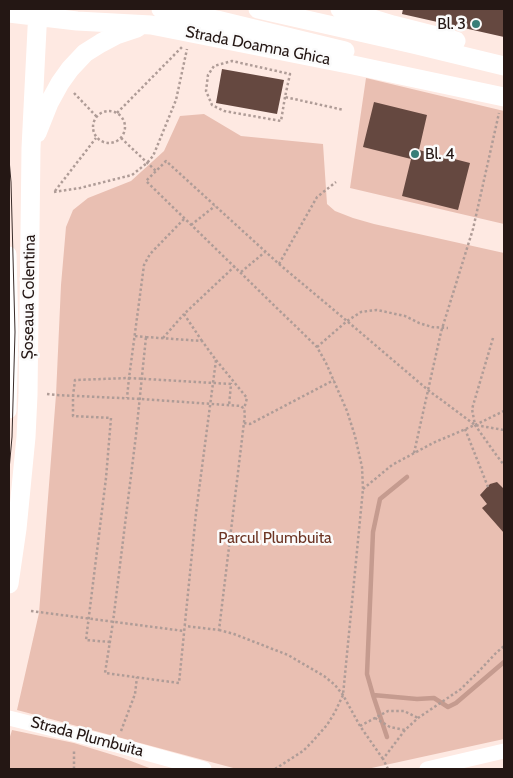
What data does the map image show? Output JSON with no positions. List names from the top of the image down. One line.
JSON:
{"streets":{"main road":["Strada Doamna Ghica","Șoseaua Colentina"],"street":["Strada Plumbuita"]},"crossings":[["Strada Doamna Ghica","Șoseaua Colentina"]],"parks":["Parcul Plumbuita"],"places":["Bl. 3","Bl. 4"]}
